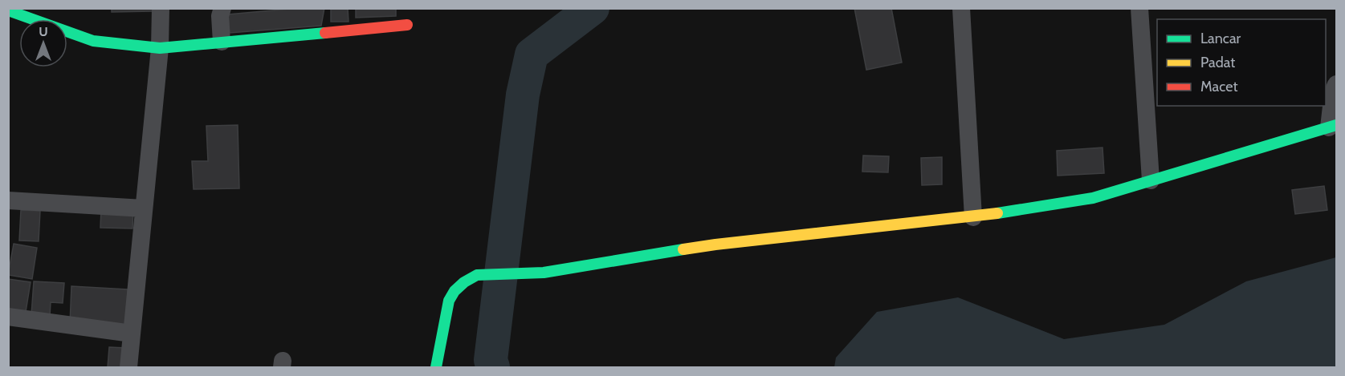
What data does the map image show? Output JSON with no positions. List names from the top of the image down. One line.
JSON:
{"legend":["Lancar","Padat","Macet"],"north":"top"}
